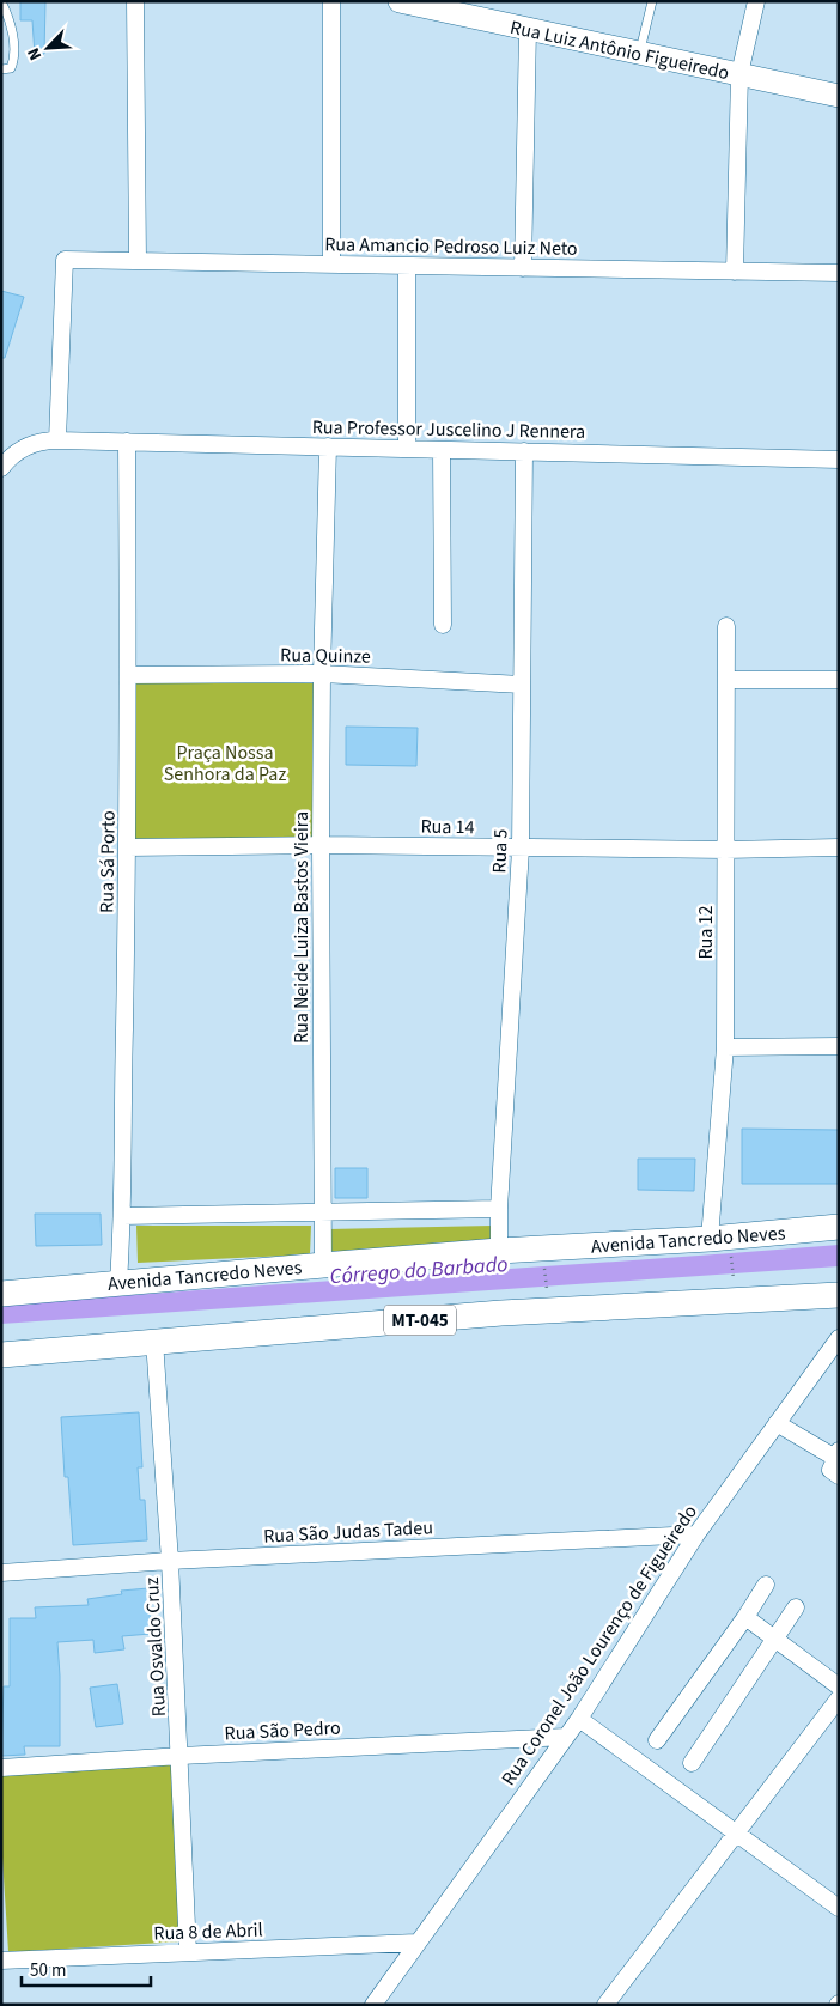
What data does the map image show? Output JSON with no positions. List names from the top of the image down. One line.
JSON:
{"streets":{"main road":["Avenida Tancredo Neves","MT-045"],"street":["Rua Luiz Antônio Figueiredo","Rua Amancio Pedroso Luiz Neto","Rua Professor Juscelino J Rennera","Rua Quinze","Rua 14","Rua 5","Rua Sá Porto","Rua Neide Luiza Bastos Vieira","Rua 12","Rua São Judas Tadeu","Rua Coronel João Lourenço de Figueiredo","Rua Osvaldo Cruz","Rua São Pedro","Rua 8 de Abril"]},"crossings":[["Rua Amancio Pedroso Luiz Neto","Rua Professor Juscelino J Rennera"],["Rua Professor Juscelino J Rennera","Rua 5"],["Rua Professor Juscelino J Rennera","Rua Sá Porto"],["Rua Professor Juscelino J Rennera","Rua Neide Luiza Bastos Vieira"],["Rua Quinze","Rua 5"],["Rua Quinze","Rua Sá Porto"],["Rua Quinze","Rua Neide Luiza Bastos Vieira"],["Rua 14","Rua 5"],["Rua 14","Rua Sá Porto"],["Rua 14","Rua Neide Luiza Bastos Vieira"],["Rua 14","Rua 12"],["Rua 5","Avenida Tancredo Neves"],["Rua Sá Porto","Avenida Tancredo Neves"],["Rua Neide Luiza Bastos Vieira","Avenida Tancredo Neves"],["Rua 12","Avenida Tancredo Neves"],["MT-045","Rua Osvaldo Cruz"],["Rua São Judas Tadeu","Rua Coronel João Lourenço de Figueiredo"],["Rua São Judas Tadeu","Rua Osvaldo Cruz"],["Rua Coronel João Lourenço de Figueiredo","Rua São Pedro"],["Rua Coronel João Lourenço de Figueiredo","Rua 8 de Abril"],["Rua Osvaldo Cruz","Rua São Pedro"],["Rua Osvaldo Cruz","Rua 8 de Abril"]],"water":["Córrego do Barbado"],"parks":["Praça Nossa Senhora da Paz"],"scale_bar":"50 m","north":"bottom left"}
